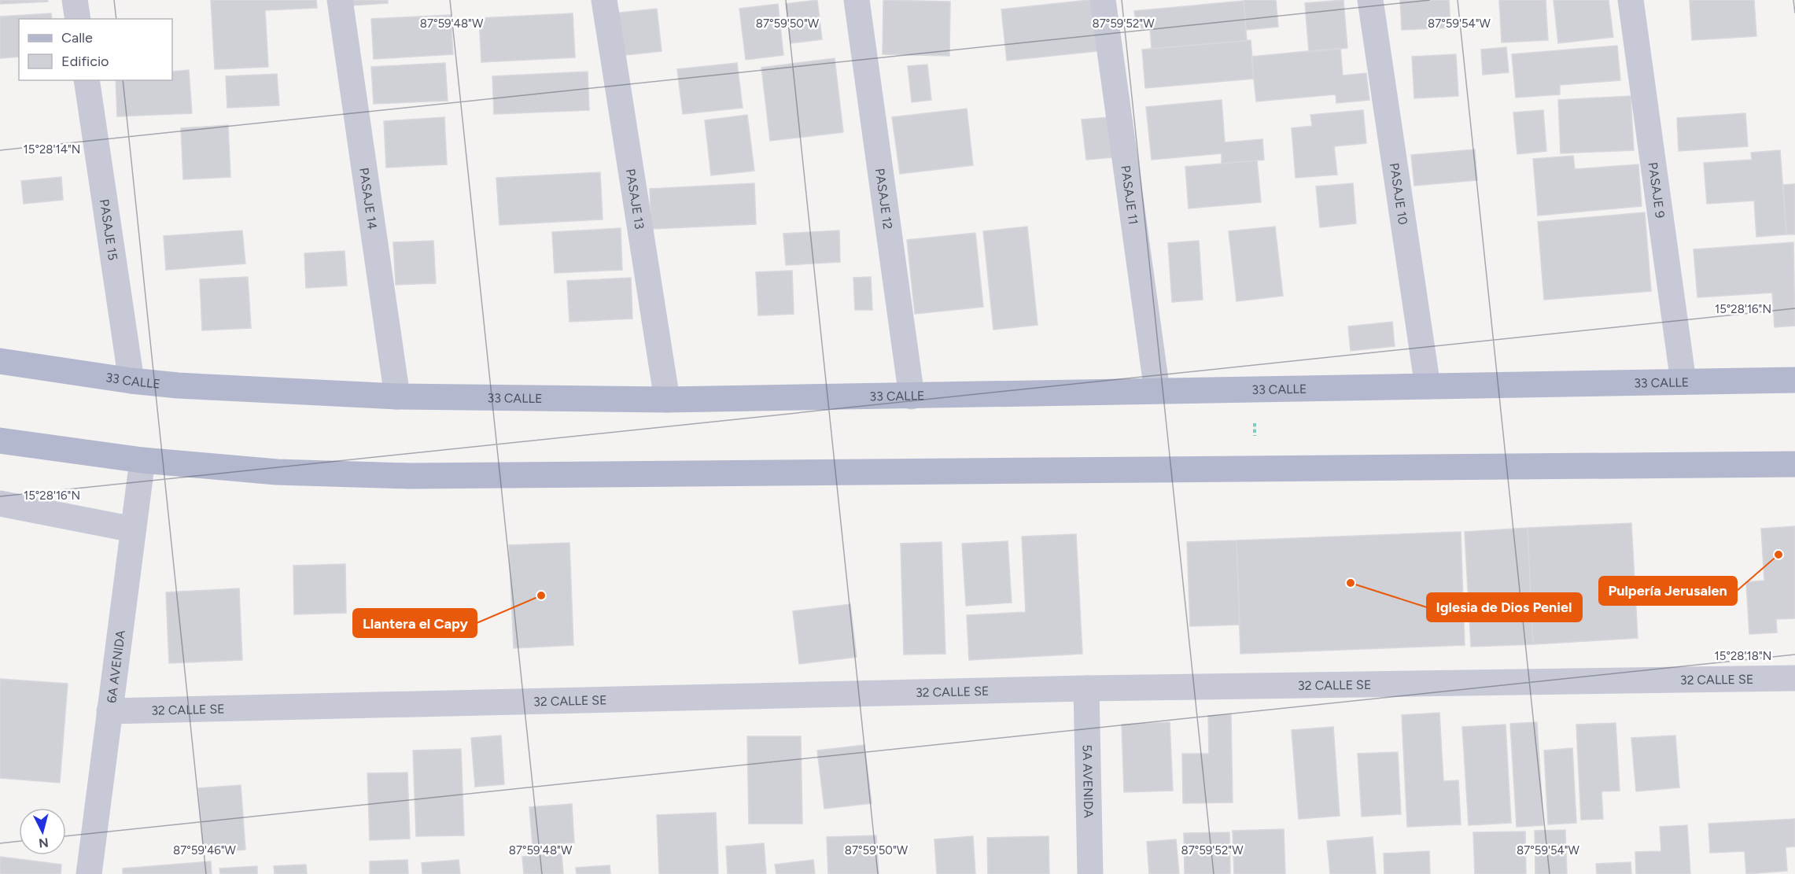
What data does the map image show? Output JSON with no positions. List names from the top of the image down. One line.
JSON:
{"streets":{"main road":["33 CALLE"],"street":["PASAJE 9","PASAJE 10","PASAJE 11","PASAJE 14","PASAJE 12","PASAJE 13","PASAJE 15","6A AVENIDA","32 CALLE SE","5A AVENIDA"]},"crossings":[["PASAJE 9","33 CALLE"],["PASAJE 10","33 CALLE"],["PASAJE 11","33 CALLE"],["PASAJE 14","33 CALLE"],["PASAJE 12","33 CALLE"],["PASAJE 13","33 CALLE"],["PASAJE 15","33 CALLE"],["6A AVENIDA","32 CALLE SE"],["32 CALLE SE","5A AVENIDA"]],"places":["Pulpería Jerusalen","Iglesia de Dios Peniel","Llantera el Capy"],"legend":["Calle","Edificio"],"north":"bottom","coordinates":["87°59'48\"W","87°59'50\"W","87°59'52\"W","87°59'54\"W","15°28'14\"N","15°28'16\"N","15°28'18\"N","87°59'46\"W"]}
